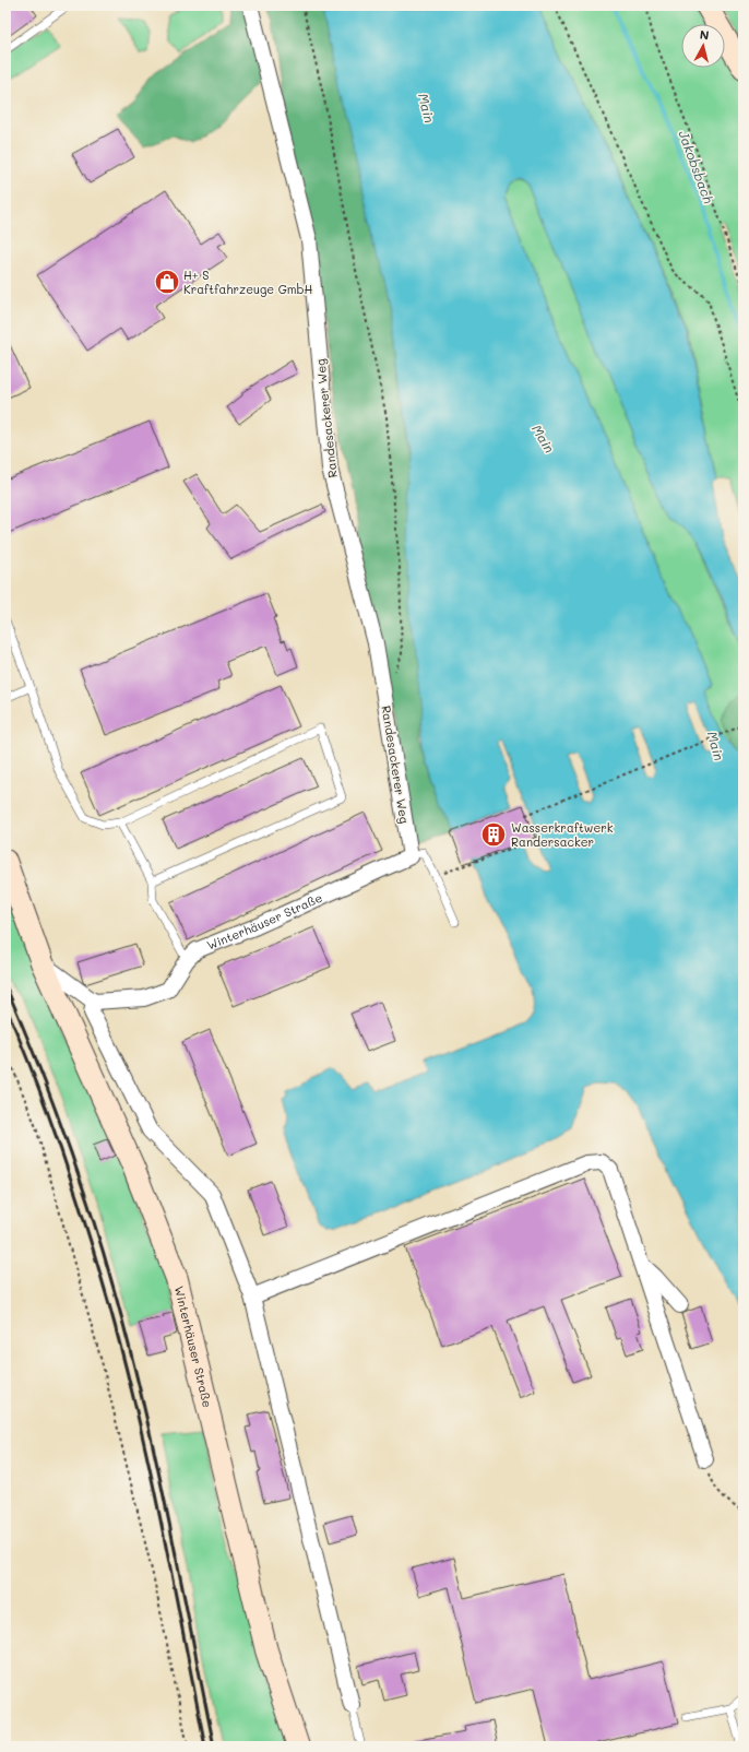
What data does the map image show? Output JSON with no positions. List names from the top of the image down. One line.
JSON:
{"streets":{"main road":["Winterhäuser Straße"],"street":["Randesackerer Weg"]},"crossings":[["Randesackerer Weg","Winterhäuser Straße"]],"water":["Main","Jakobsbach"],"places":{"shop":["H+ S Kraftfahrzeuge GmbH"],"building":["Wasserkraftwerk Randersacker"]},"north":"top"}
